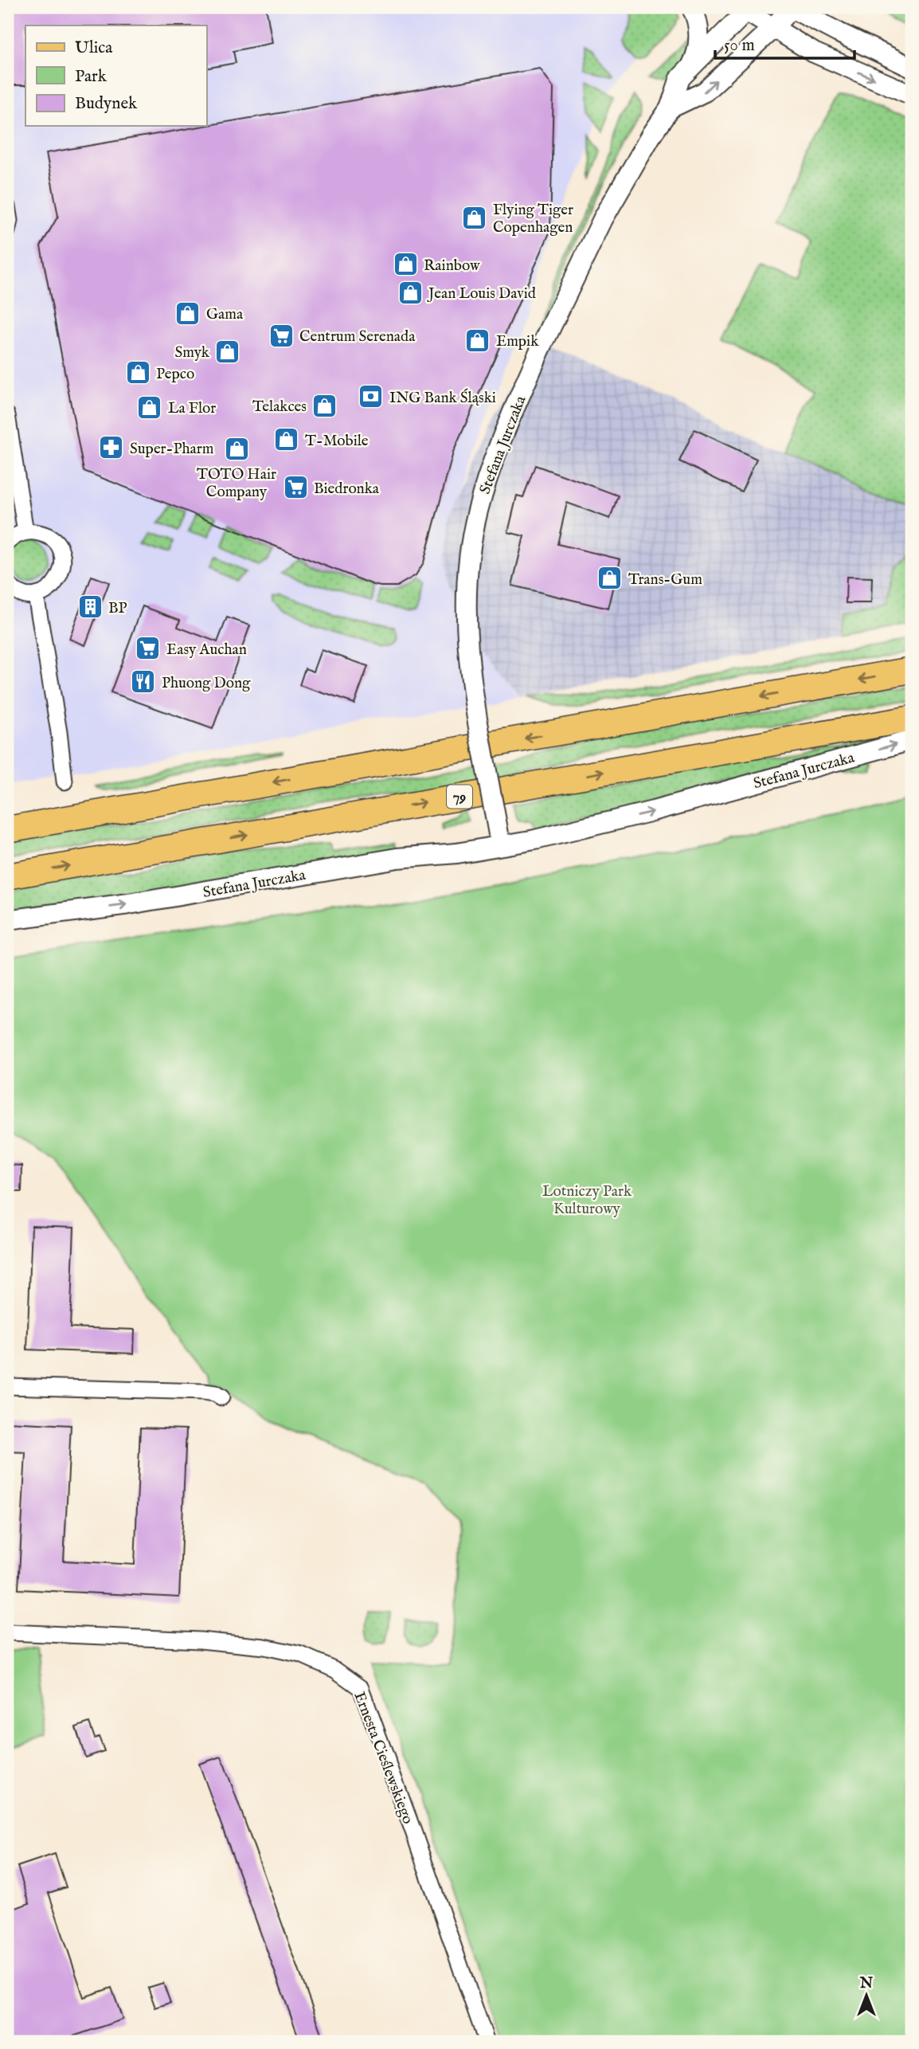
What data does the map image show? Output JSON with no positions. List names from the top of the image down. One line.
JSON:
{"streets":{"main road":["79"],"street":["Stefana Jurczaka","Ernesta Cieślewskiego"]},"one_way":["Stefana Jurczaka"],"parks":["Lotniczy Park Kulturowy"],"places":{"shop":["Flying Tiger Copenhagen","Rainbow","Jean Louis David","Gama","Empik","Smyk","Pepco","Telakces","La Flor","T-Mobile","TOTO Hair Company","Trans-Gum"],"supermarket":["Centrum Serenada","Biedronka","Easy Auchan"],"bank":["ING Bank Śląski"],"pharmacy":["Super-Pharm"],"building":["BP"],"restaurant":["Phuong Dong"]},"legend":["Ulica","Park","Budynek"],"scale_bar":"50 m","north":"top"}
